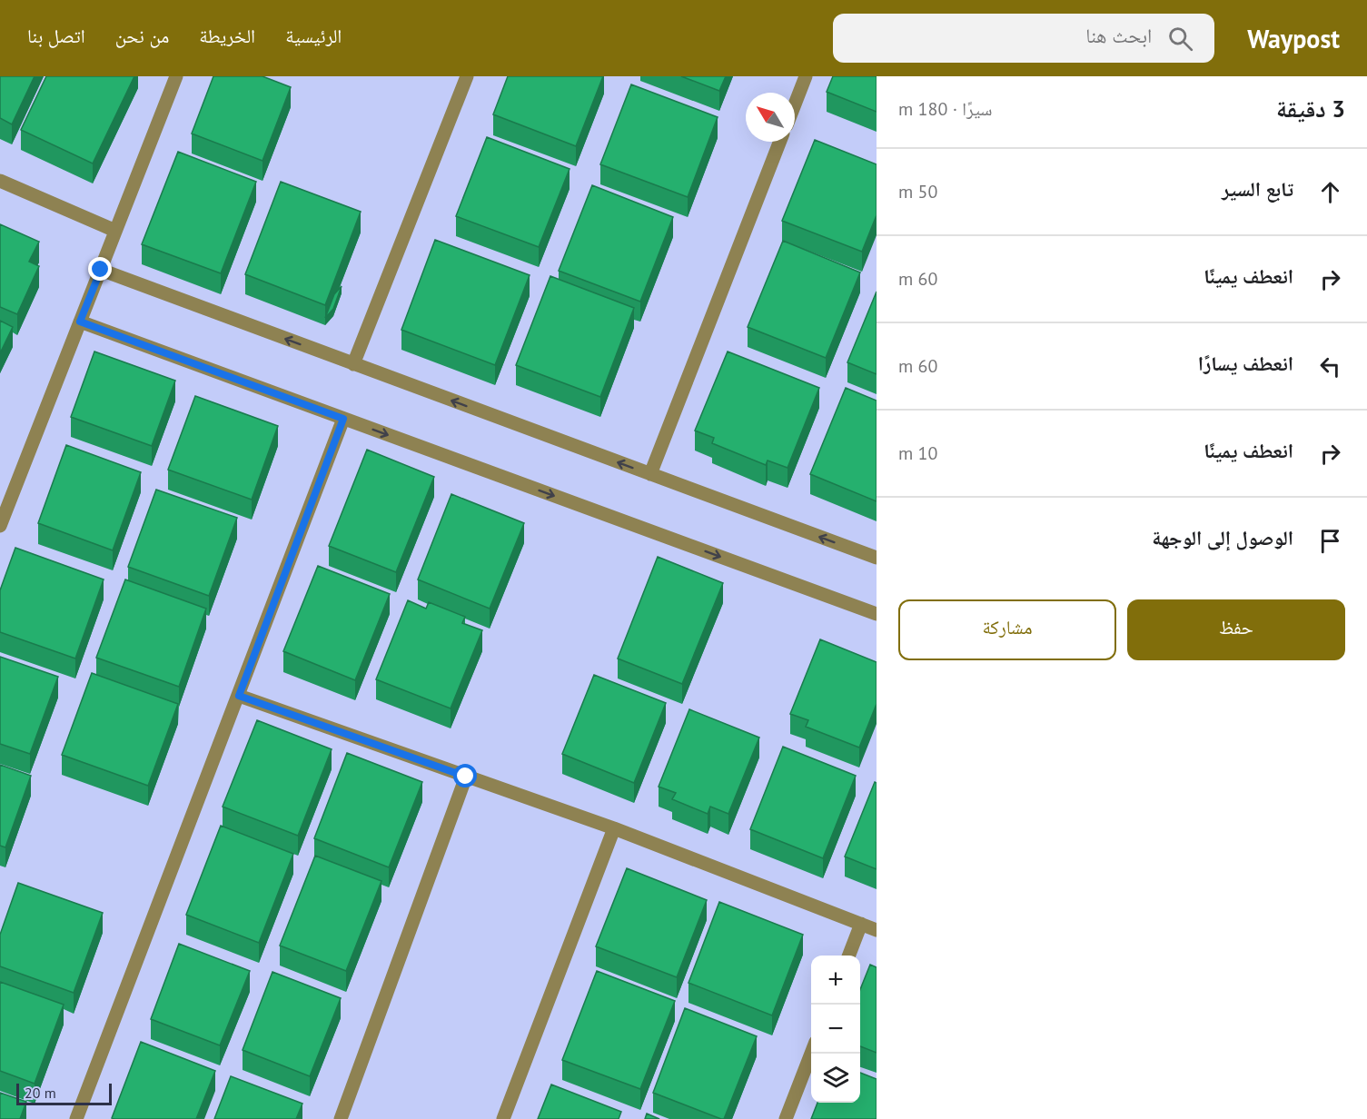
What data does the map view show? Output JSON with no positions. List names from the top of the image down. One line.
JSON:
{"scale_bar":"20 m","north":"top left","page":{"header":"Waypost","search":"ابحث هنا","nav":["الرئيسية","الخريطة","من نحن","اتصل بنا"],"heading":["3 دقيقة","سيرًا · 180 m"],"list":[["تابع السير","50 m"],["انعطف يمينًا","60 m"],["انعطف يسارًا","60 m"],["انعطف يمينًا","10 m"],"الوصول إلى الوجهة"],"buttons":["حفظ","مشاركة"],"map_buttons":["+","−"],"scale":"20 m"}}
